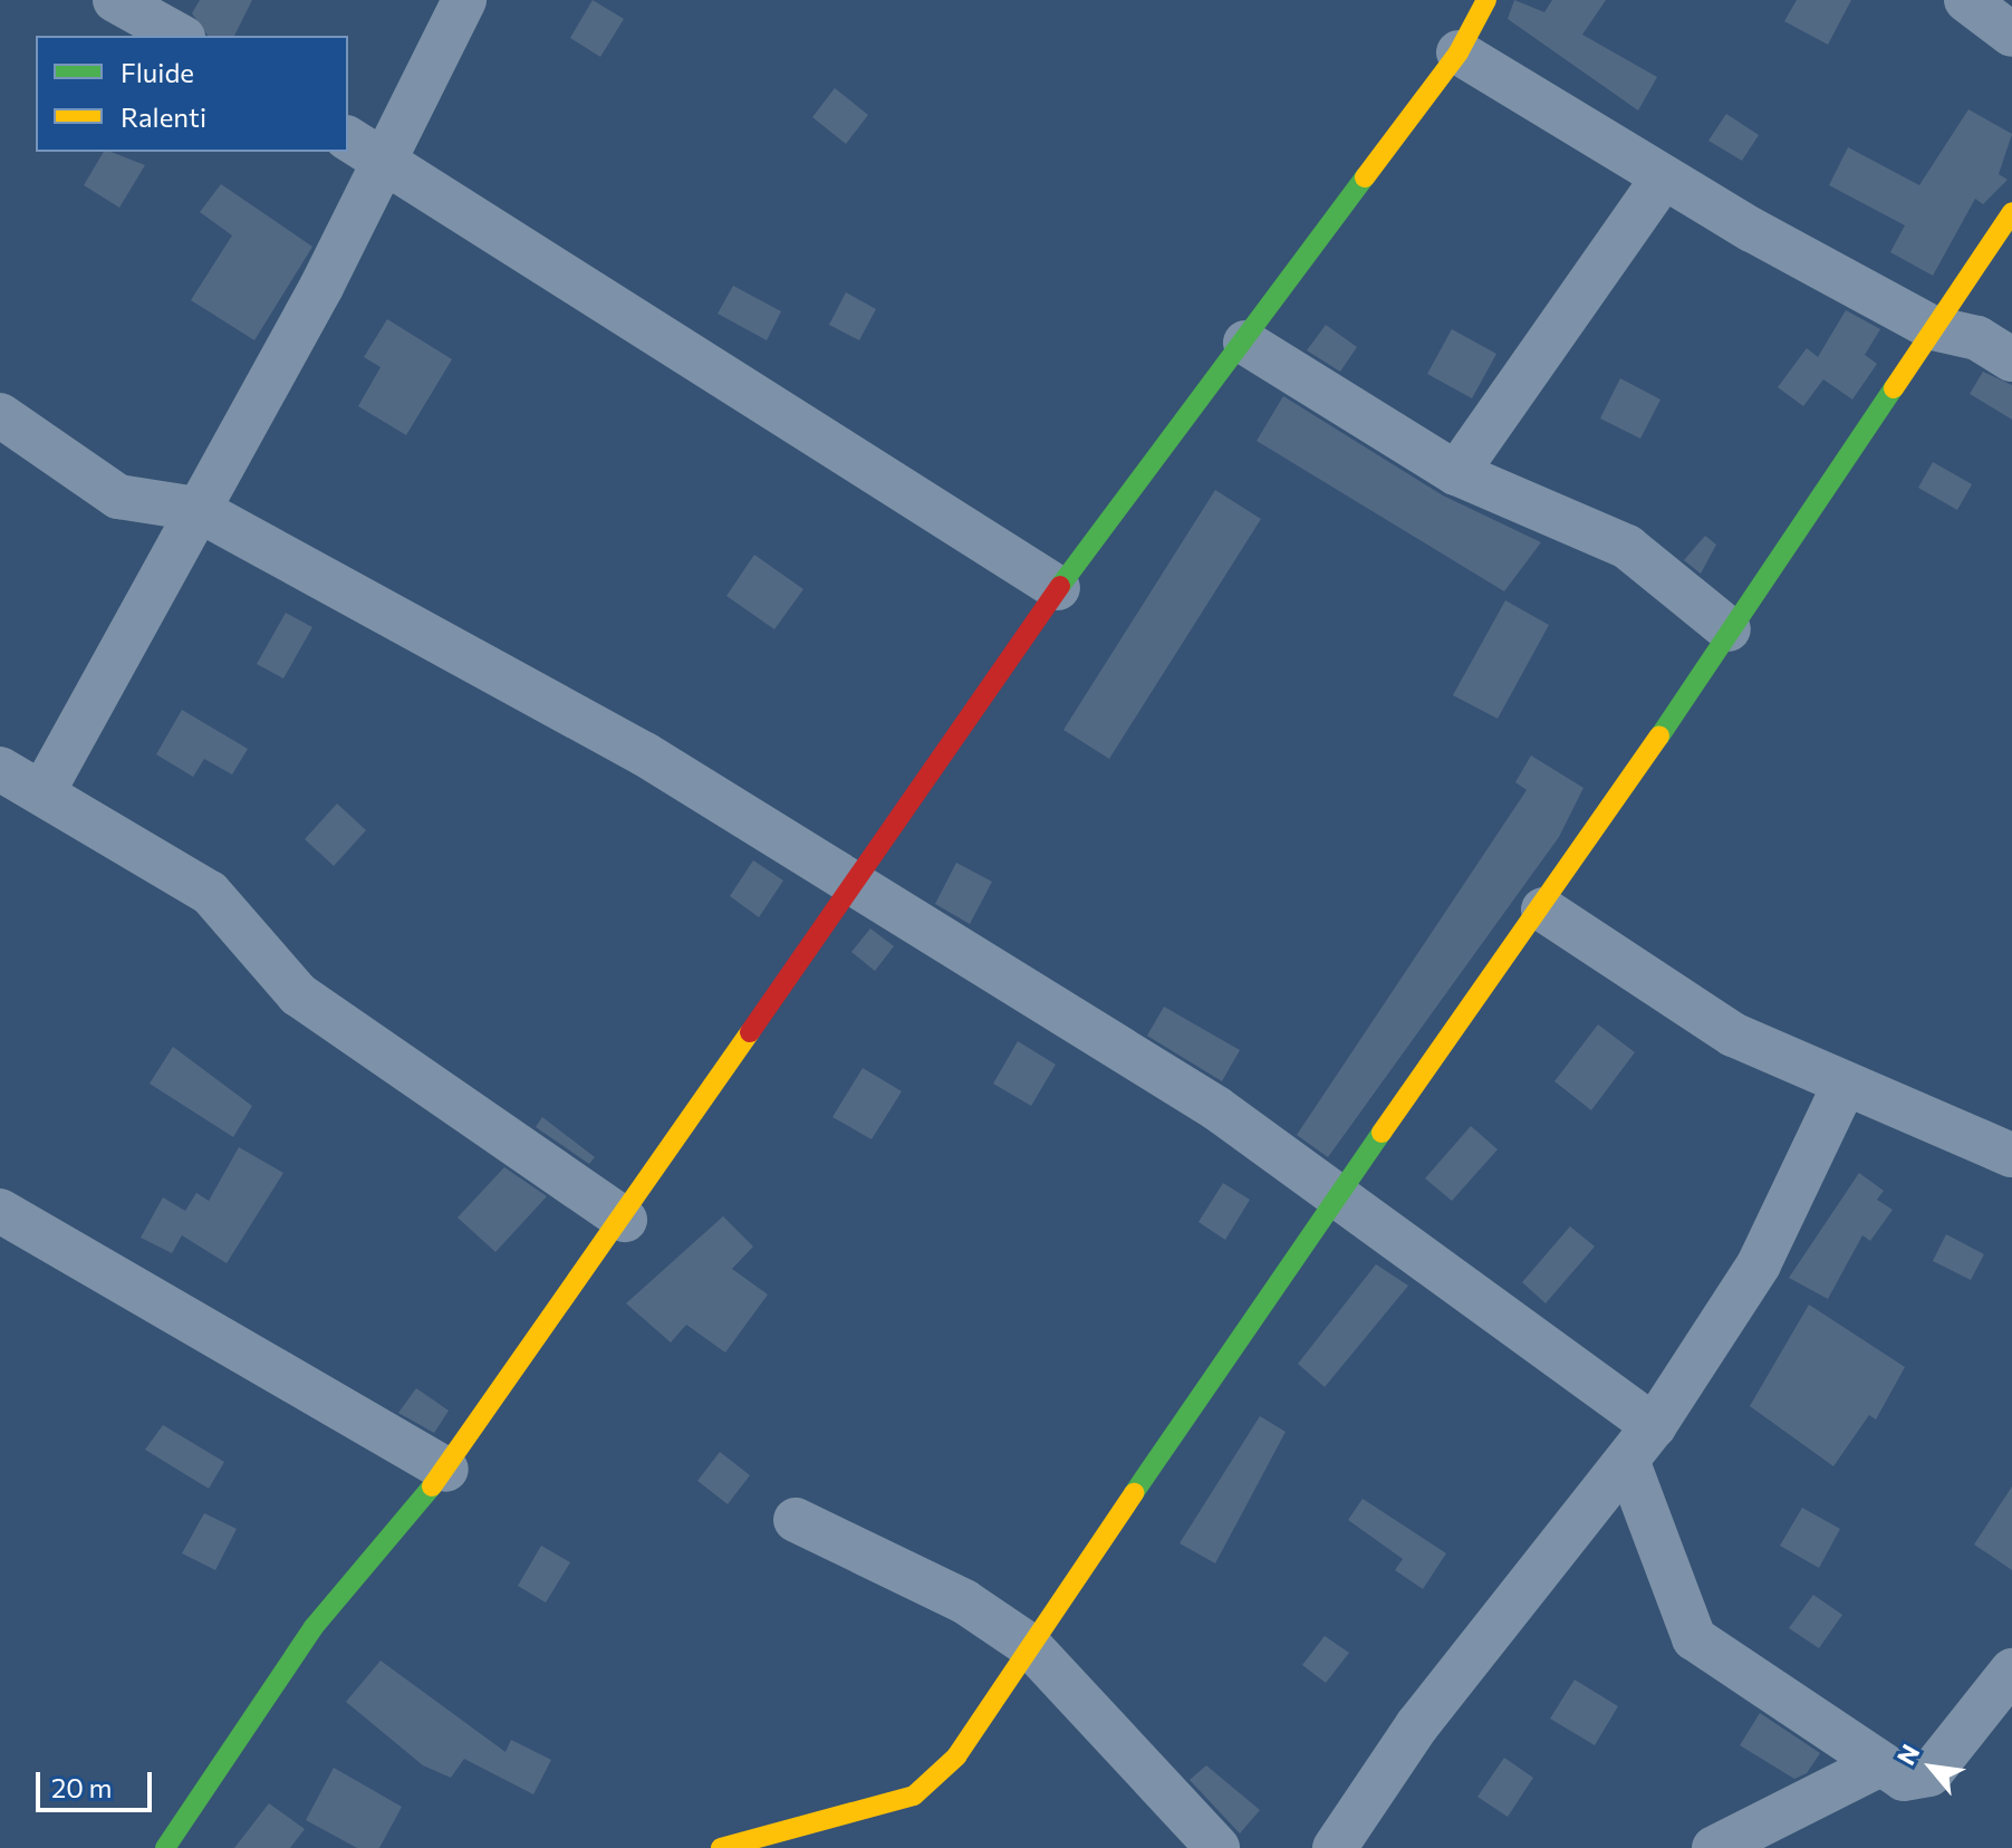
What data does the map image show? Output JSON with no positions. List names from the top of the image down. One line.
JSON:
{"legend":["Fluide","Ralenti"],"scale_bar":"20 m","north":"top left"}
